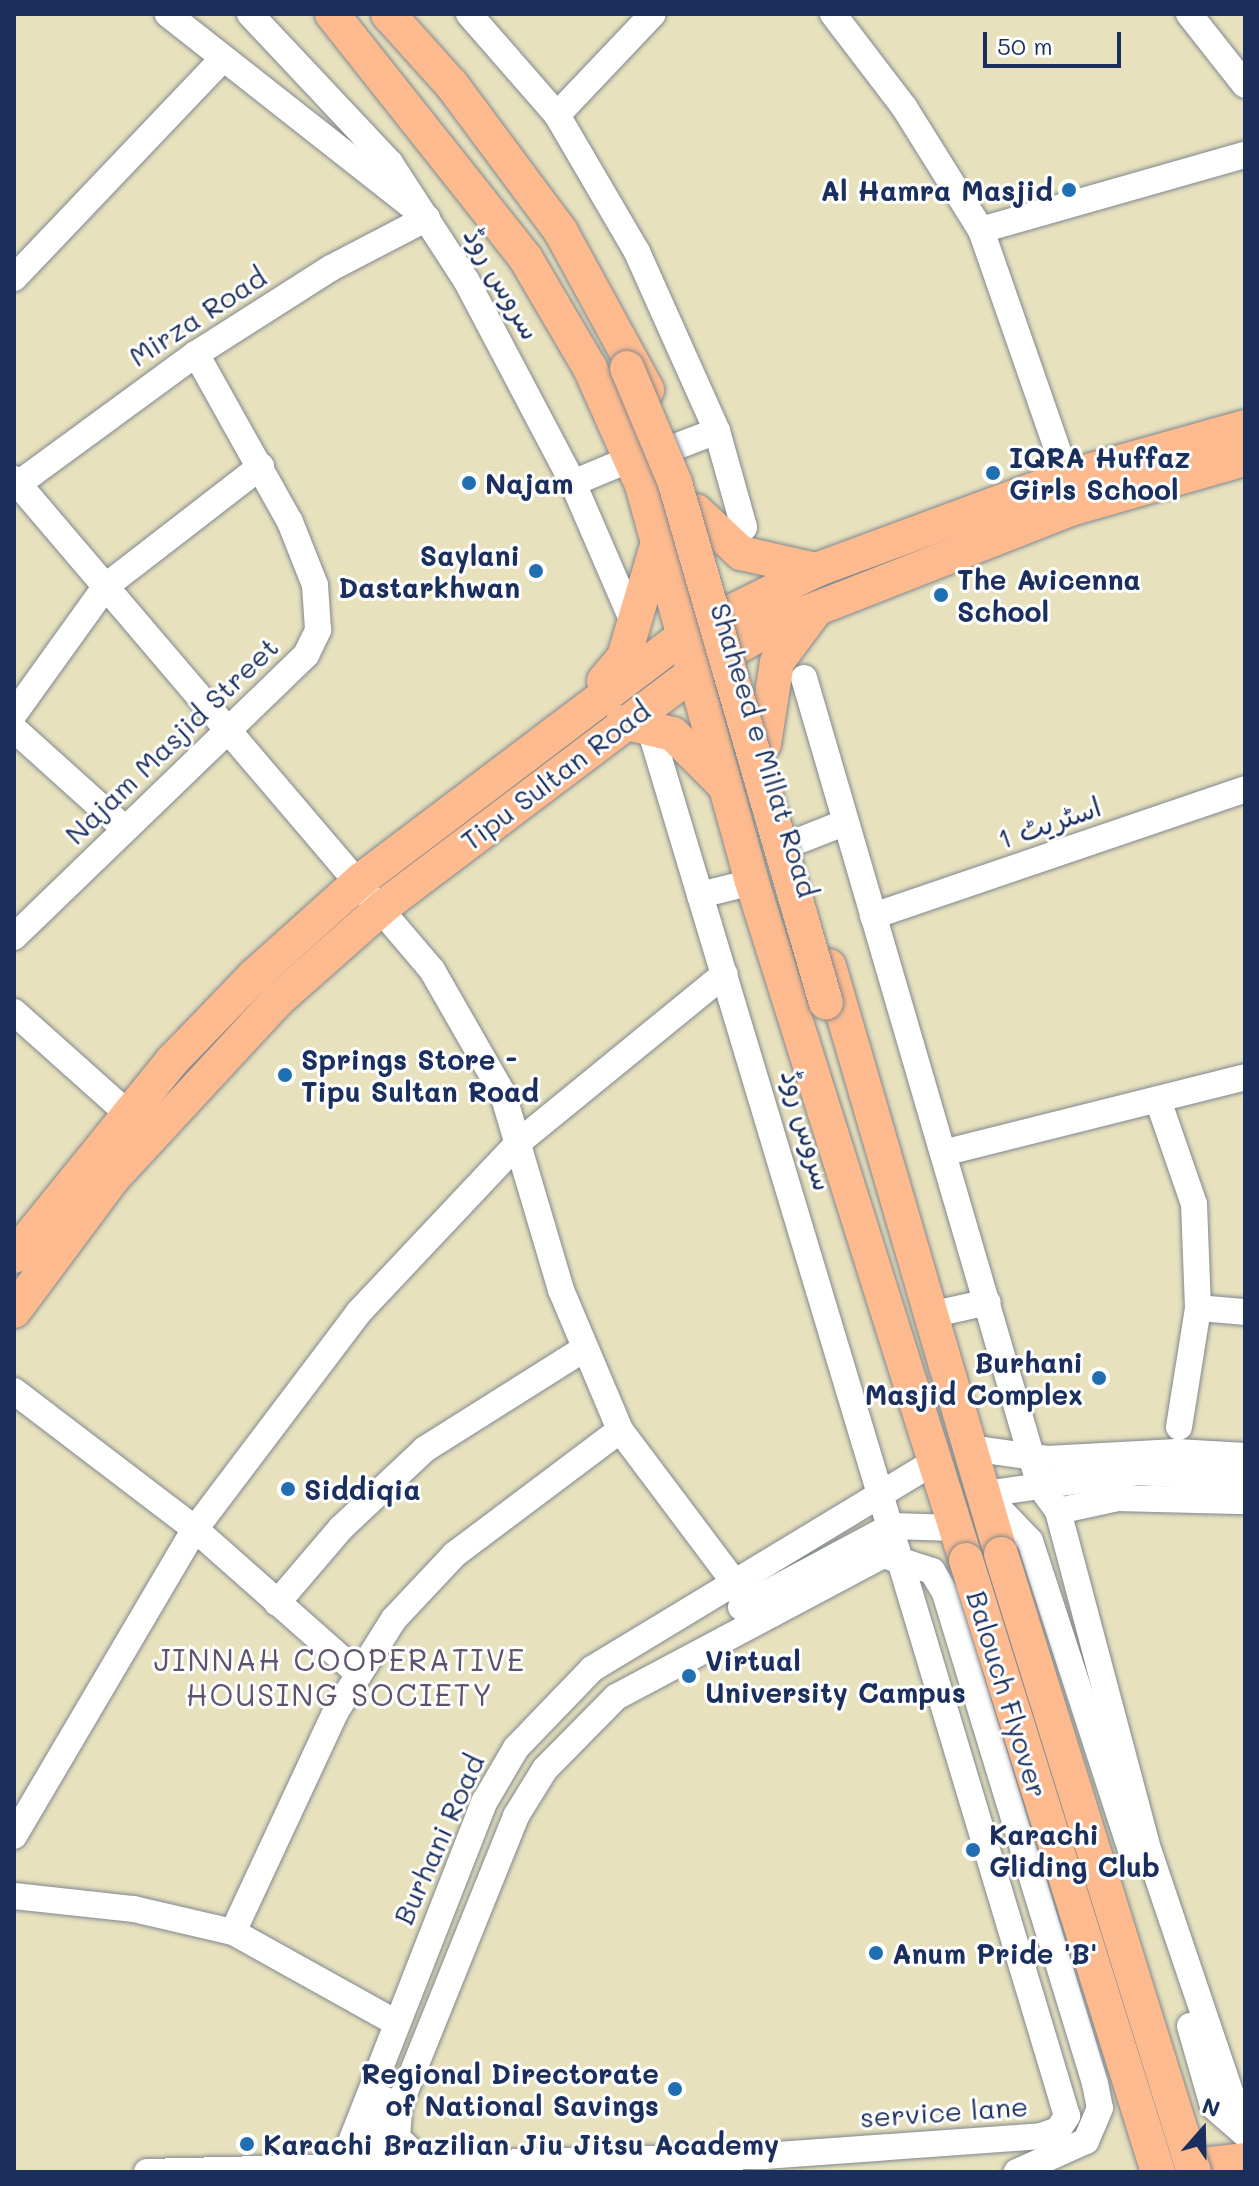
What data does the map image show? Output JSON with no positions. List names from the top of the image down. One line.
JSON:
{"streets":{"main road":["Shaheed e Millat Road","Tipu Sultan Road","Balouch Flyover"],"street":["سروس روڈ","Mirza Road","Najam Masjid Street","اسٹریٹ 1","Burhani Road","service lane"]},"crossings":[["سروس روڈ","Mirza Road"],["سروس روڈ","Tipu Sultan Road"],["سروس روڈ","Burhani Road"],["سروس روڈ","service lane"],["Mirza Road","Najam Masjid Street"],["Shaheed e Millat Road","Tipu Sultan Road"],["Shaheed e Millat Road","Balouch Flyover"],["Shaheed e Millat Road","Burhani Road"],["Balouch Flyover","Burhani Road"],["Burhani Road","service lane"]],"districts":["JINNAH COOPERATIVE HOUSING SOCIETY"],"places":["Al Hamra Masjid","IQRA Huffaz Girls School","Najam","Saylani Dastarkhwan","The Avicenna School","Springs Store - Tipu Sultan Road","Burhani Masjid Complex","Siddiqia","Virtual University Campus","Karachi Gliding Club","Anum Pride 'B'","Regional Directorate of National Savings","Karachi Brazilian Jiu Jitsu Academy"],"scale_bar":"50 m","north":"top"}
